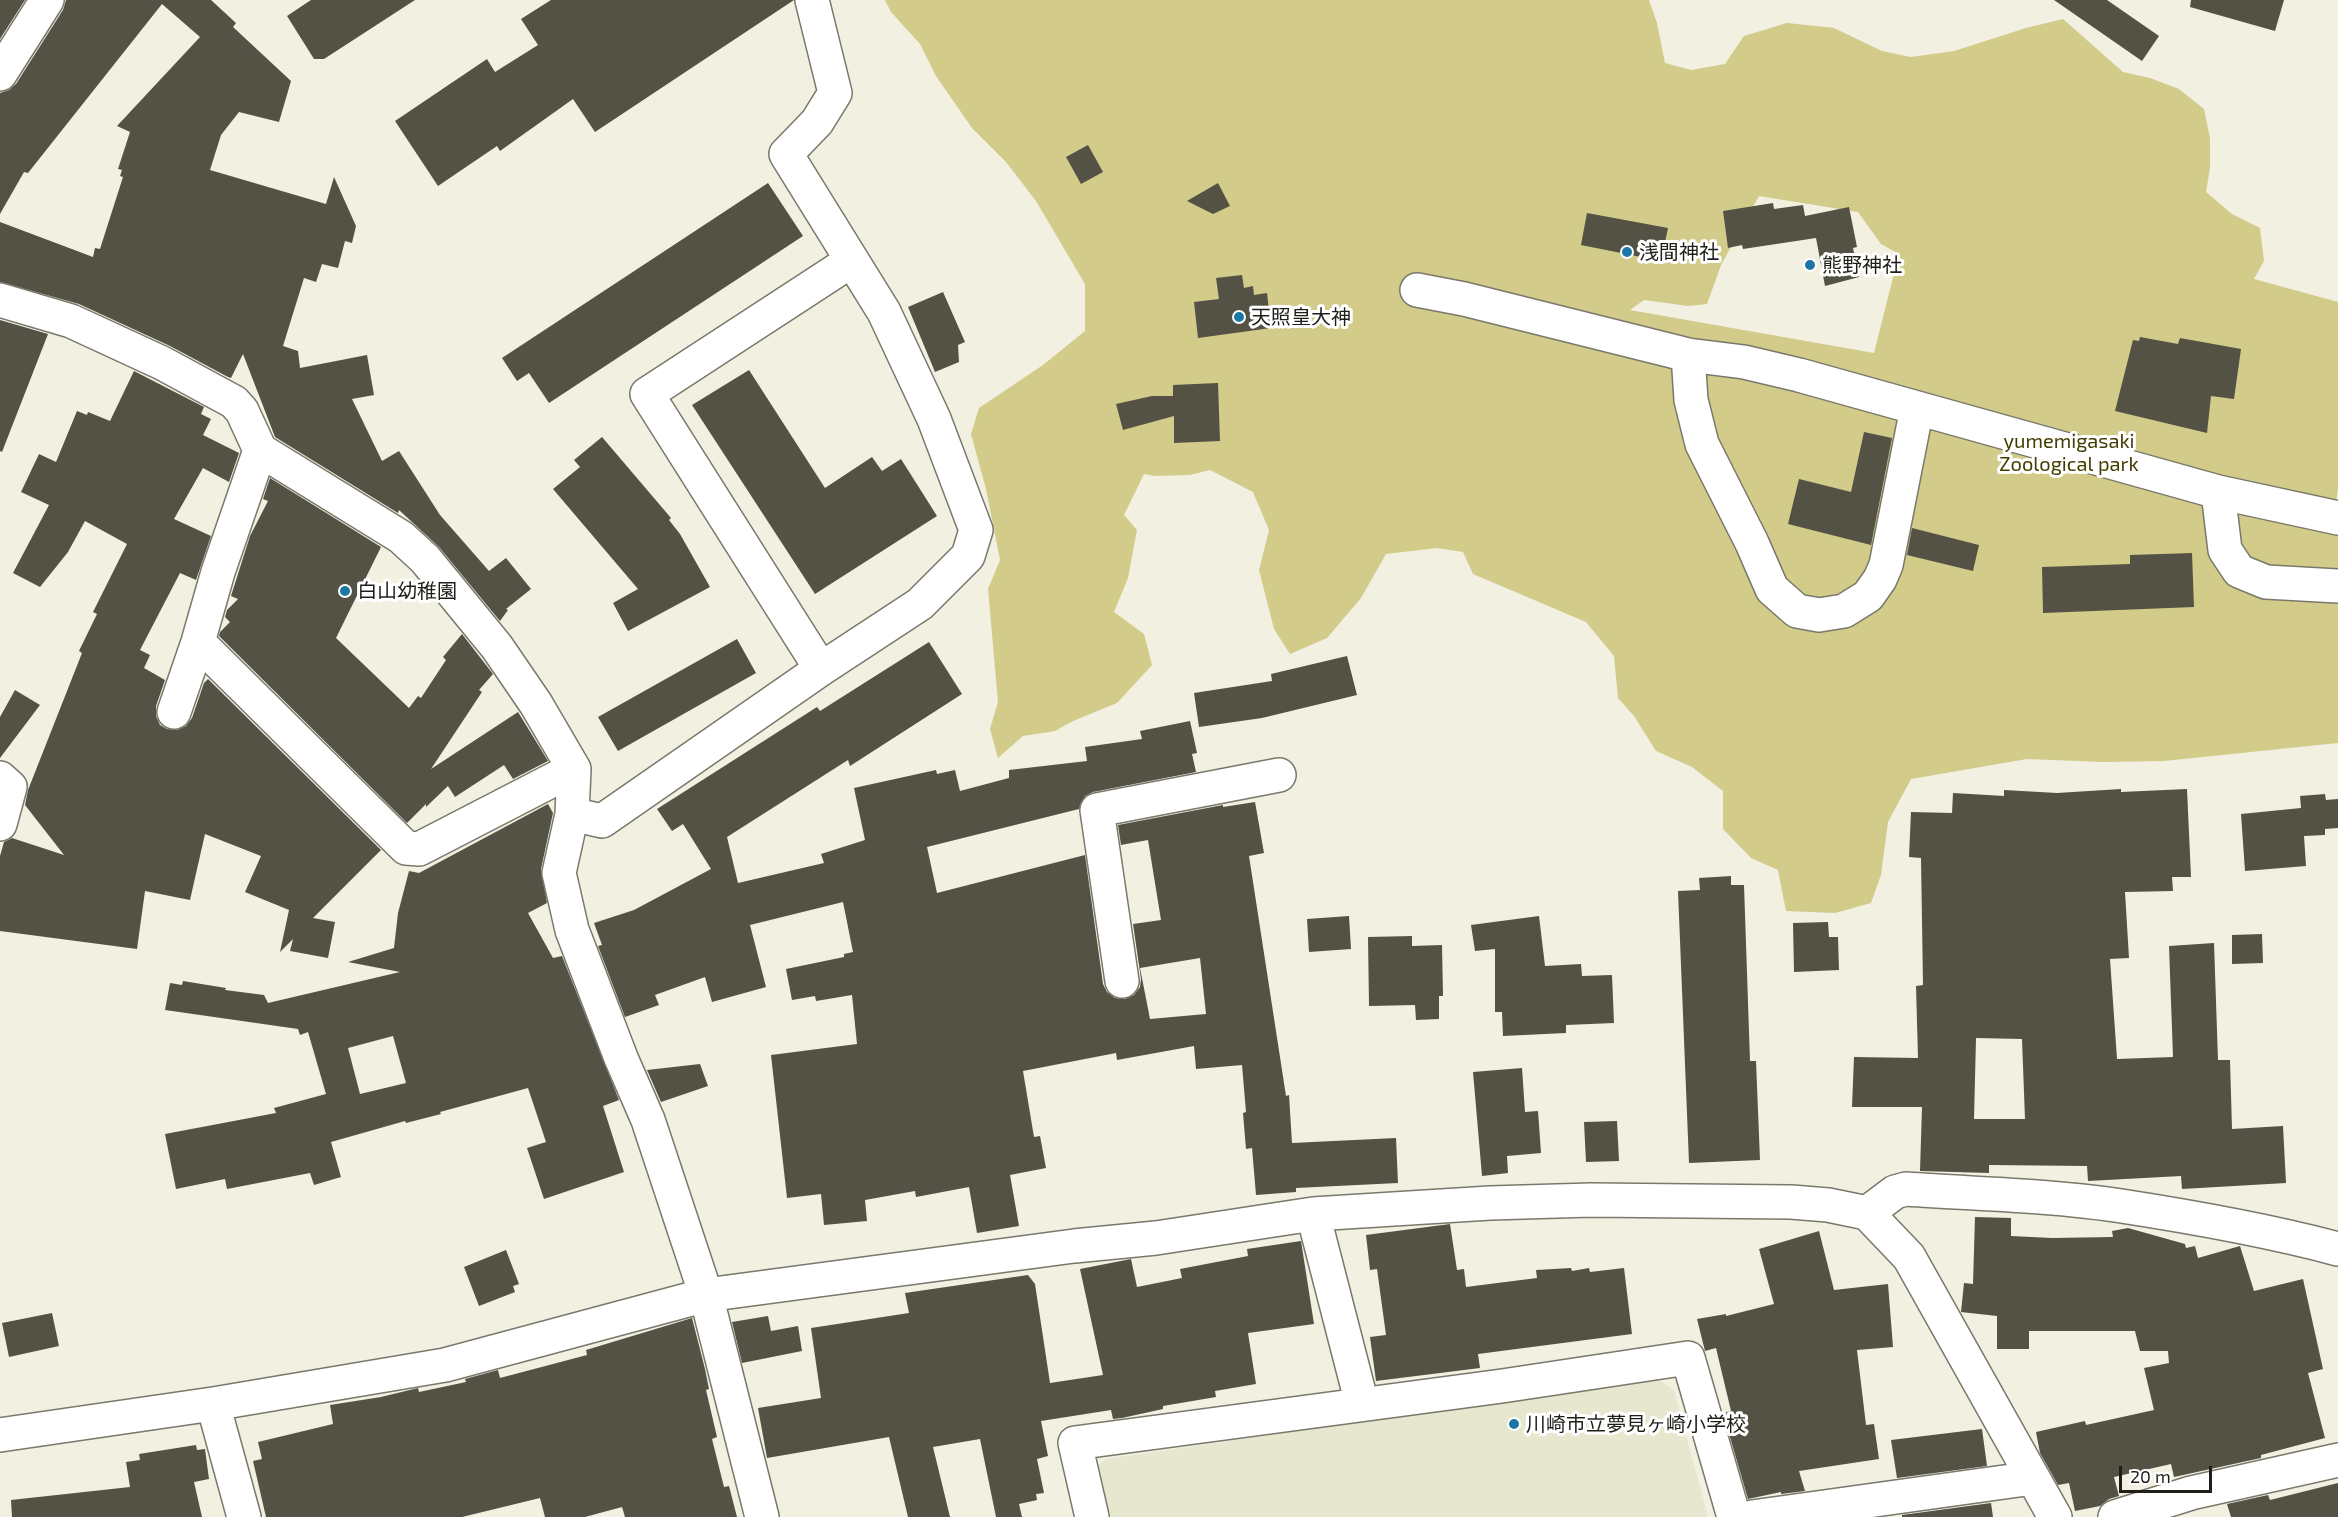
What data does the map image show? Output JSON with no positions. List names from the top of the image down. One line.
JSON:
{"parks":["yumemigasaki Zoological park"],"places":["浅間神社","熊野神社","天照皇大神","白山幼稚園","川崎市立夢見ヶ崎小学校"],"scale_bar":"20 m"}
